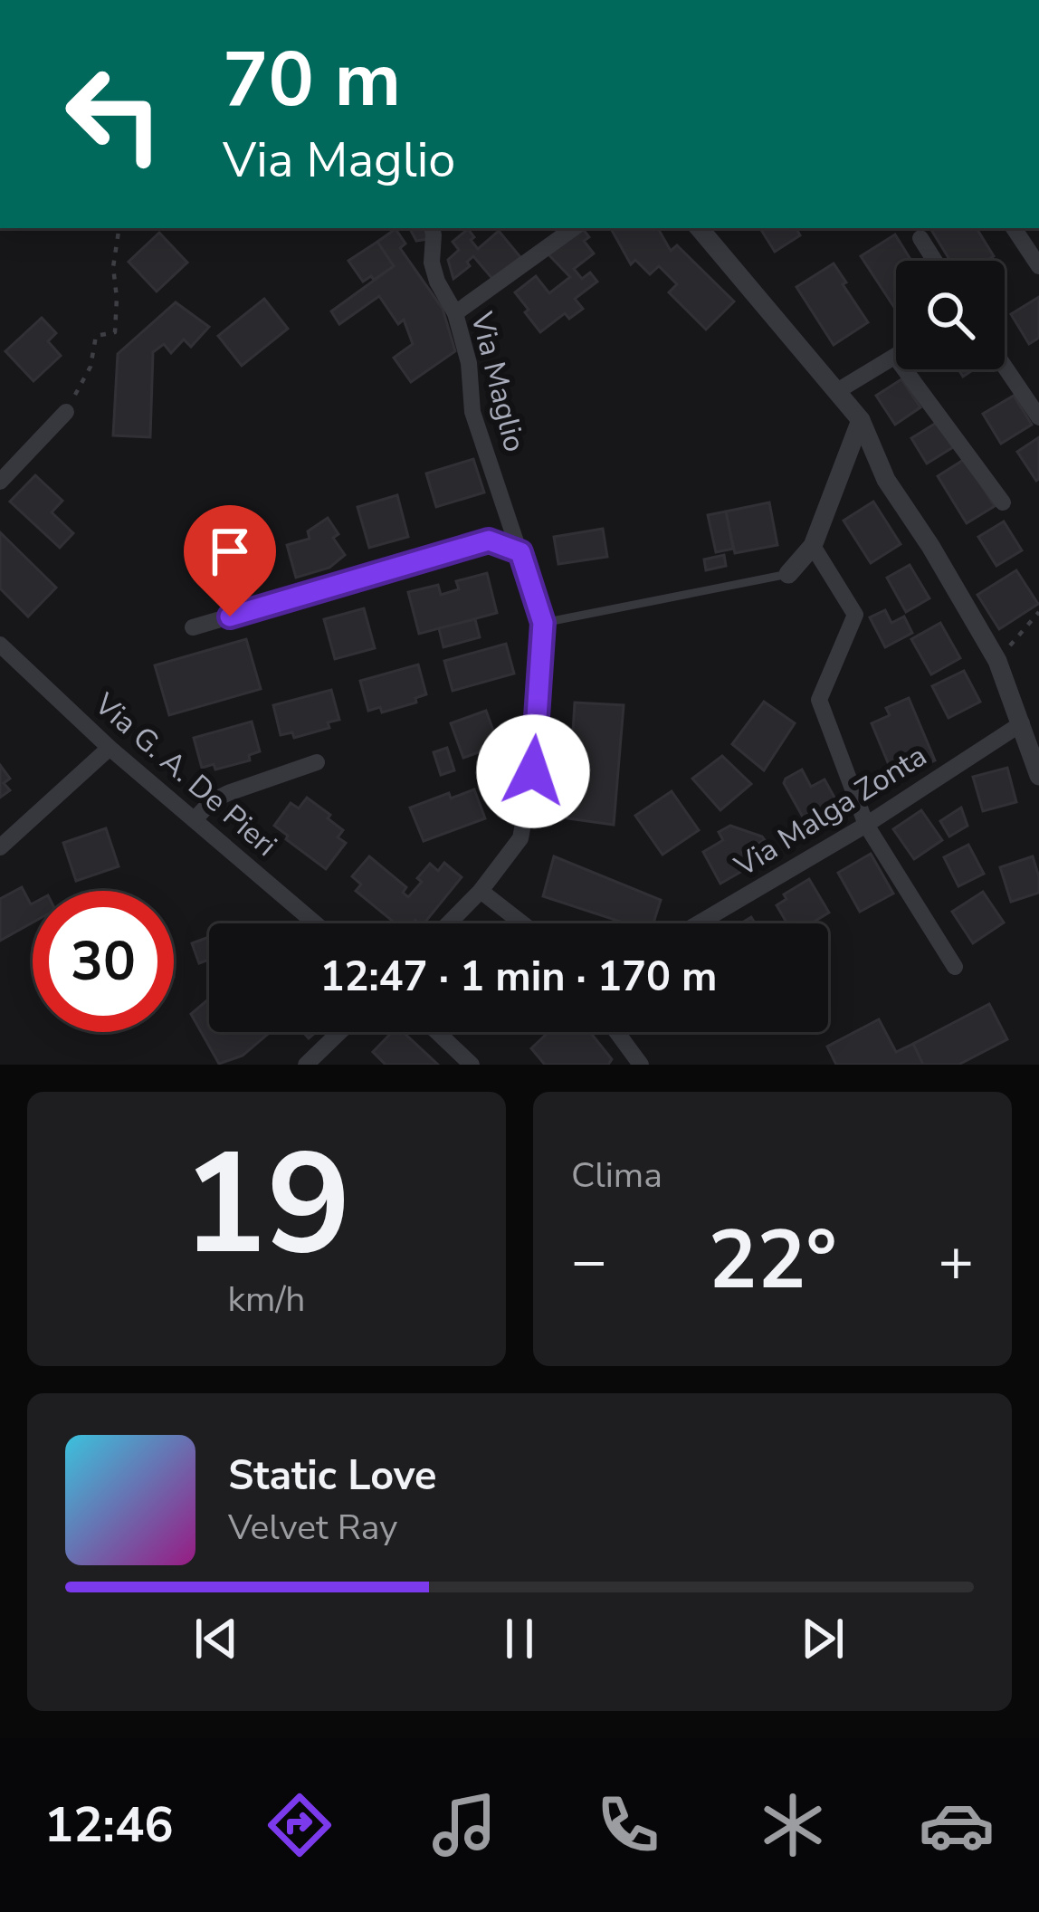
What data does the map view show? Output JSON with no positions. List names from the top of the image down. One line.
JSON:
{"streets":{"street":["Via Maglio","Via G. A. De Pieri","Via Malga Zonta"]},"page":{"turn":["70 m","Via Maglio"],"limit":"30","trip":"12:47 · 1 min · 170 m","tile":[["19","km/h"],"Clima"],"heat":["−","22°","+"],"song":["Static Love","Velvet Ray"],"tabs":"12:46"}}
